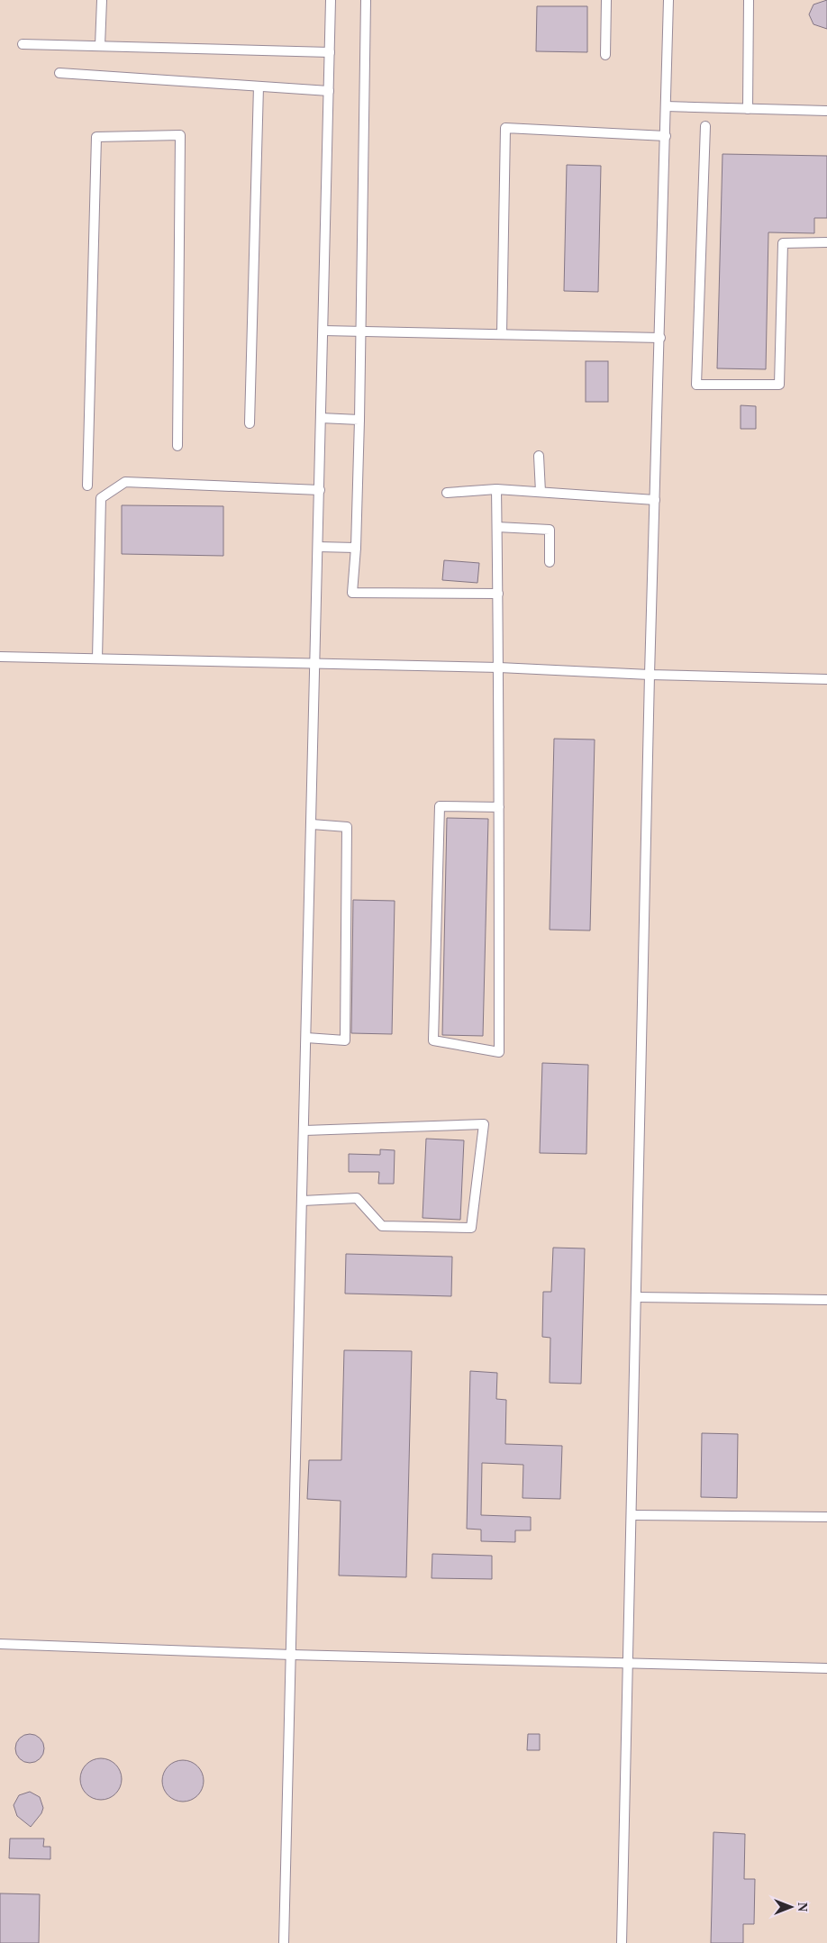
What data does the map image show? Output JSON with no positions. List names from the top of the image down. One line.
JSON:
{"north":"right"}
